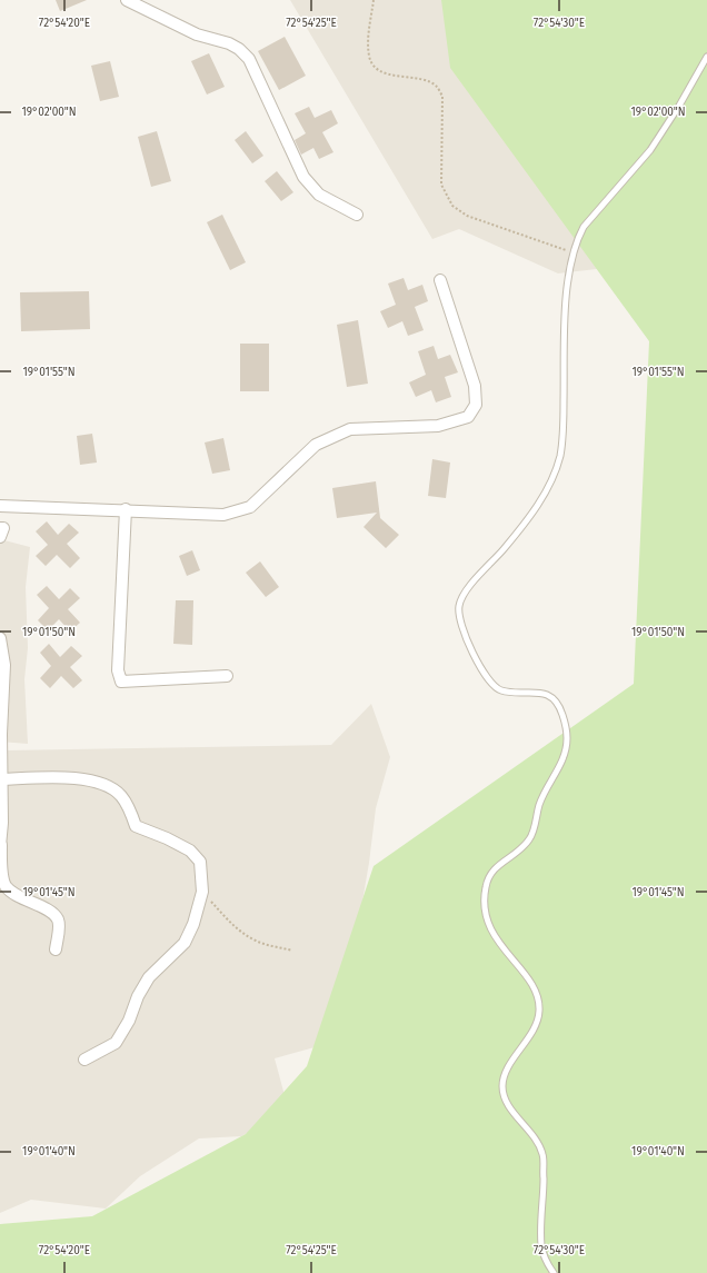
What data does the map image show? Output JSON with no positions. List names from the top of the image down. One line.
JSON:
{"coordinates":["72°54'20\"E","72°54'25\"E","72°54'30\"E","19°02'00\"N","19°01'55\"N","19°01'50\"N","19°01'45\"N","19°01'40\"N"]}
